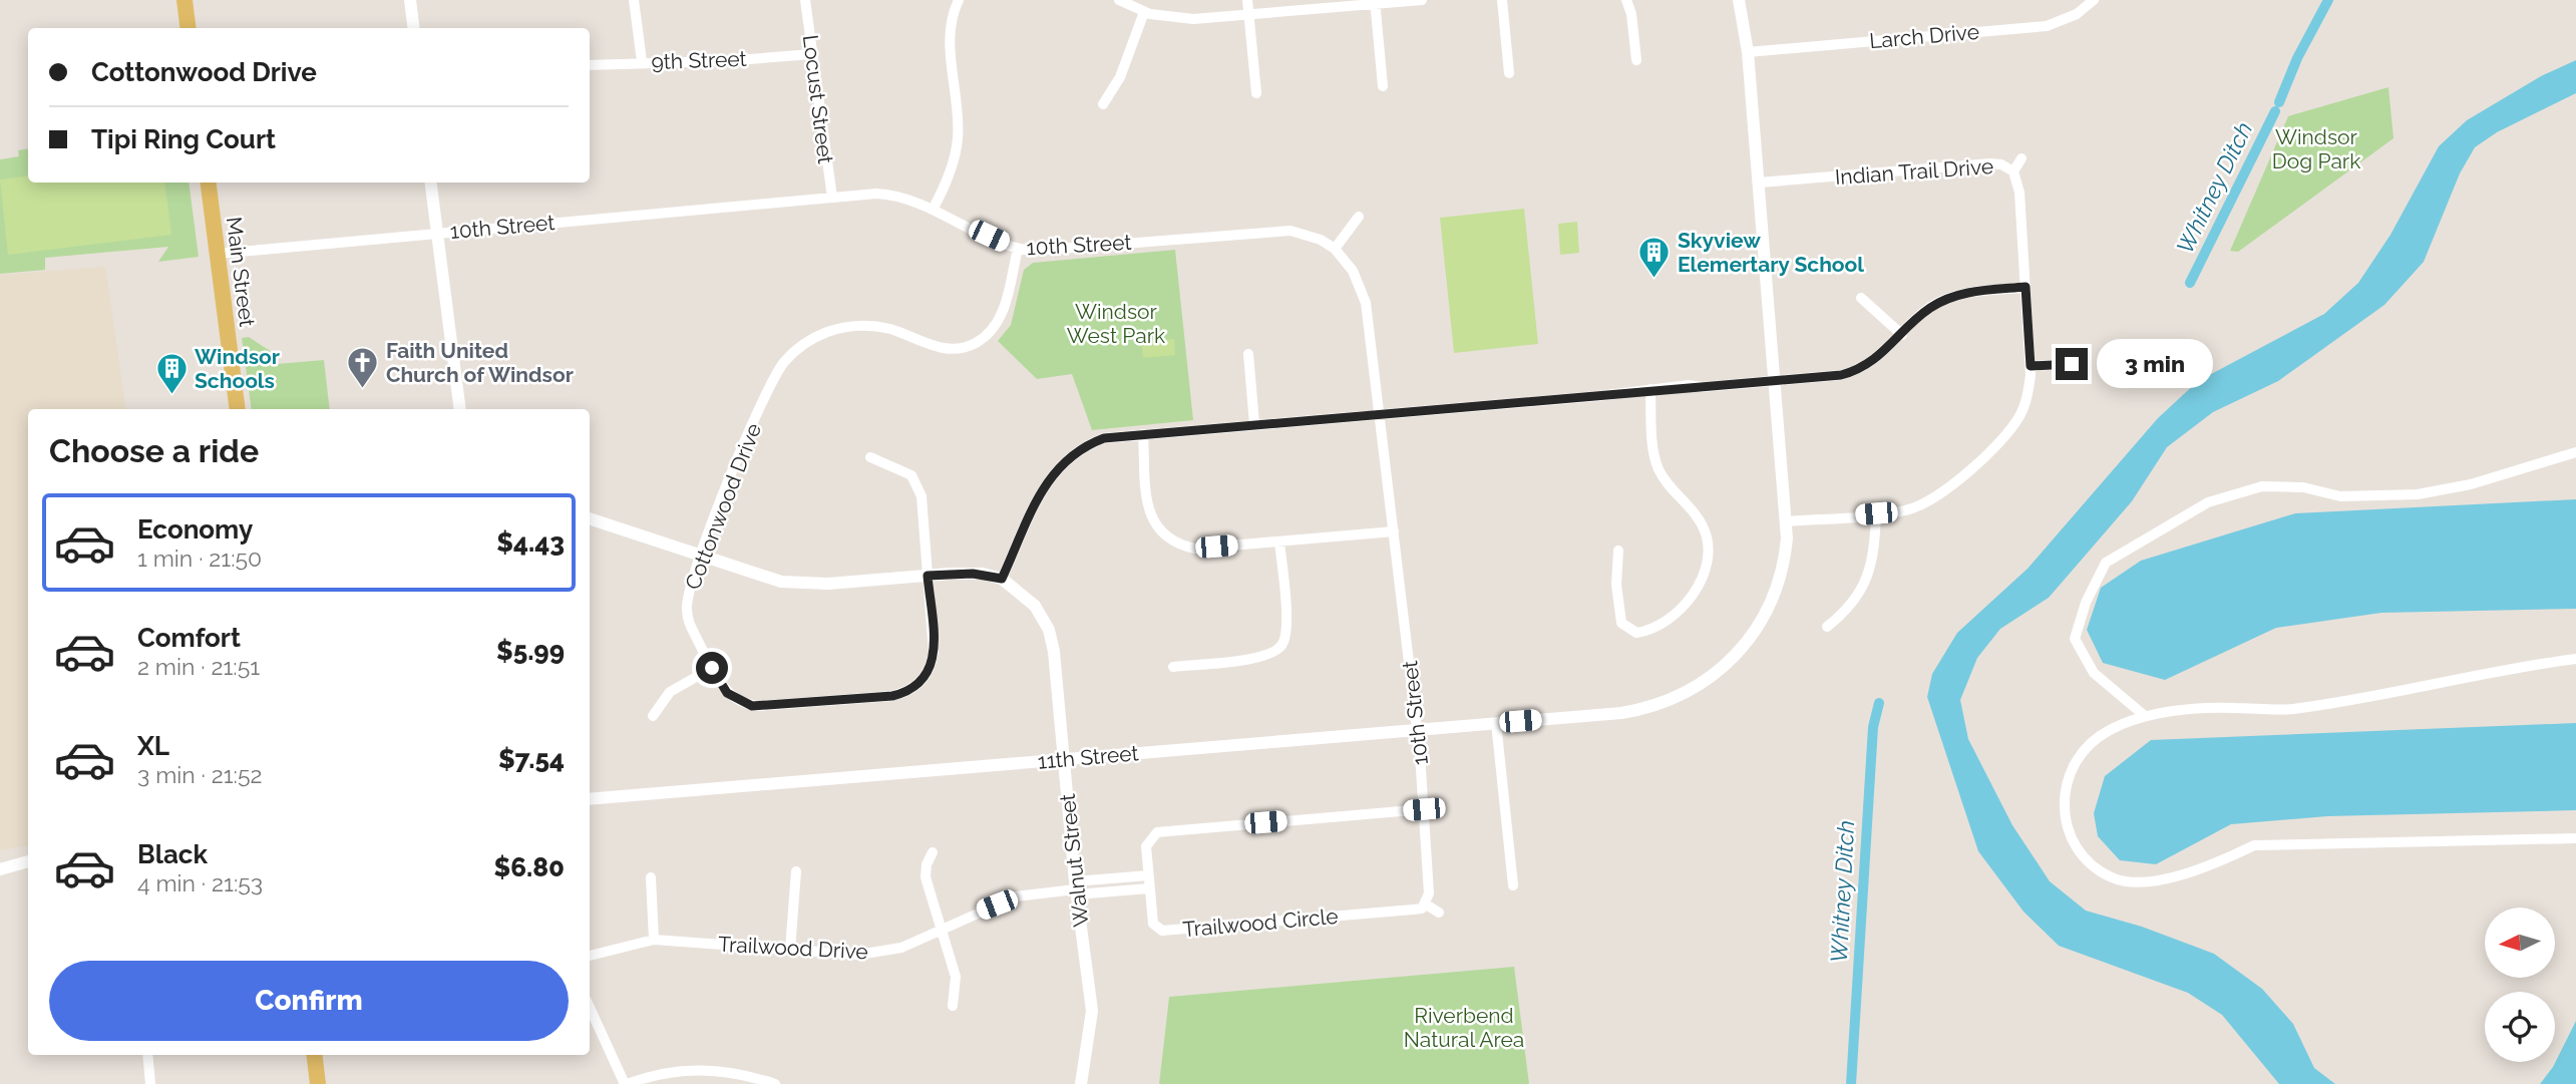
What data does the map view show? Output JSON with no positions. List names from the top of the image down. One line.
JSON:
{"streets":{"main road":["Main Street"],"street":["Larch Drive","9th Street","Locust Street","Indian Trail Drive","10th Street","Cottonwood Drive","11th Street","Walnut Street","Trailwood Circle","Trailwood Drive"]},"crossings":[["Larch Drive","11th Street"],["9th Street","Locust Street"],["Locust Street","10th Street"],["Indian Trail Drive","11th Street"],["10th Street","Main Street"],["10th Street","Cottonwood Drive"],["10th Street","11th Street"],["10th Street","Trailwood Circle"],["11th Street","Walnut Street"],["Walnut Street","Trailwood Drive"]],"water":["Whitney Ditch"],"parks":["Windsor Dog Park","Windsor West Park","Riverbend Natural Area"],"places":{"building":["Skyview Elemertary School","Windsor Schools"],"church":["Faith United Church of Windsor"]},"north":"left","page":{"banner":["Cottonwood Drive","Tipi Ring Court"],"bubble":"3 min","heading":"Choose a ride","list":[{"name":"Economy","note":"1 min · 21:50","value":"$4.43"},{"name":"Comfort","note":"2 min · 21:51","value":"$5.99"},{"name":"XL","note":"3 min · 21:52","value":"$7.54"},{"name":"Black","note":"4 min · 21:53","value":"$6.80"}],"buttons":"Confirm"}}
